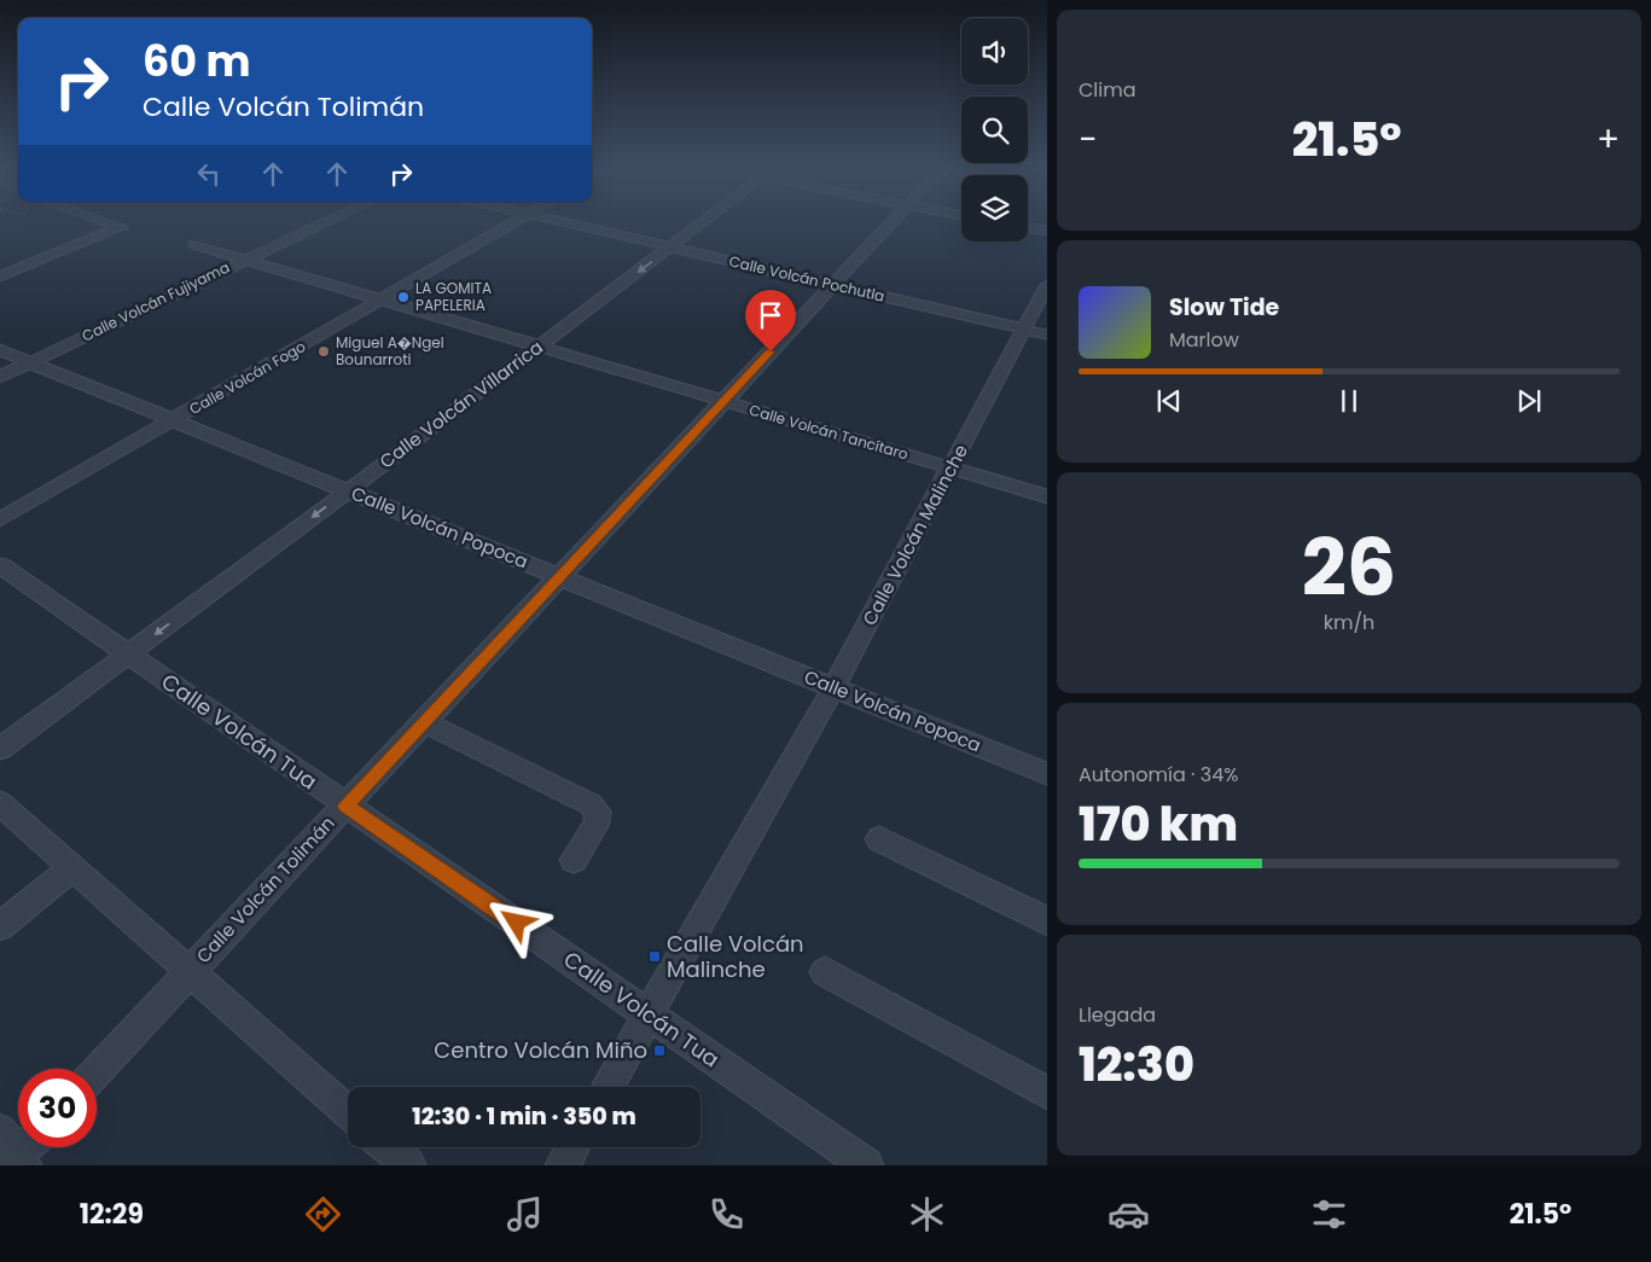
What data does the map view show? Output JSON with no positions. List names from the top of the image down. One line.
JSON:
{"streets":{"street":["Calle Volcán Pochutla","Calle Volcán Fujiyama","Calle Volcán Fogo","Calle Volcán Villarrica","Calle Volcán Tancítaro","Calle Volcán Popoca","Calle Volcán Malinche","Calle Volcán Tua","Calle Volcán Tolimán"]},"crossings":[["Calle Volcán Pochutla","Calle Volcán Villarrica"],["Calle Volcán Pochutla","Calle Volcán Malinche"],["Calle Volcán Pochutla","Calle Volcán Tolimán"],["Calle Volcán Fujiyama","Calle Volcán Tancítaro"],["Calle Volcán Fujiyama","Calle Volcán Popoca"],["Calle Volcán Fogo","Calle Volcán Tancítaro"],["Calle Volcán Fogo","Calle Volcán Popoca"],["Calle Volcán Villarrica","Calle Volcán Tancítaro"],["Calle Volcán Villarrica","Calle Volcán Popoca"],["Calle Volcán Villarrica","Calle Volcán Tua"],["Calle Volcán Tancítaro","Calle Volcán Malinche"],["Calle Volcán Tancítaro","Calle Volcán Tolimán"],["Calle Volcán Popoca","Calle Volcán Malinche"],["Calle Volcán Popoca","Calle Volcán Tolimán"],["Calle Volcán Malinche","Calle Volcán Tua"],["Calle Volcán Tua","Calle Volcán Tolimán"]],"one_way":["Calle Volcán Villarrica"],"places":{"other":["LA GOMITA PAPELERIA","Miguel A�Ngel Bounarroti"],"transit":["Calle Volcán Malinche","Centro Volcán Miño"]},"page":{"tile":["Clima",["26","km/h"],["Autonomía · 34%","170 km"],["Llegada","12:30"]],"turn":["60 m","Calle Volcán Tolimán"],"heat":["−","21.5°","+"],"song":["Slow Tide","Marlow"],"limit":"30","trip":"12:30 · 1 min · 350 m","tabs":["12:29","21.5°"]}}
